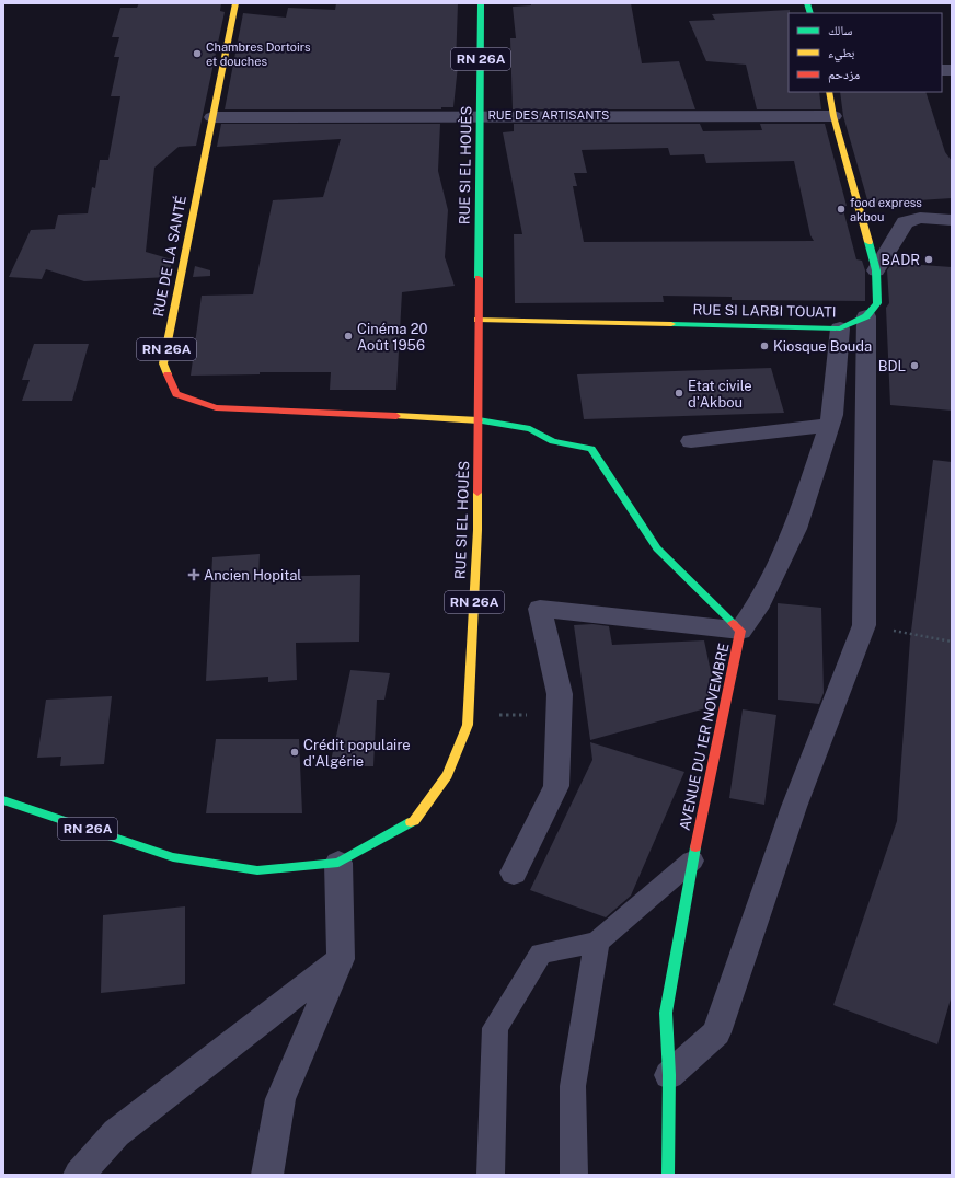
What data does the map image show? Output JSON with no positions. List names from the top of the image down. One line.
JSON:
{"streets":{"main road":["RN 26A","RUE SI EL HOUÈS","RUE DE LA SANTÉ","RUE SI LARBI TOUATI","AVENUE DU 1ER NOVEMBRE"],"street":["RUE DES ARTISANTS"]},"crossings":[["RUE DES ARTISANTS","RUE SI EL HOUÈS"],["RUE DES ARTISANTS","RUE DE LA SANTÉ"],["RUE SI EL HOUÈS","RUE DE LA SANTÉ"],["RUE SI EL HOUÈS","RUE SI LARBI TOUATI"],["RUE SI EL HOUÈS","AVENUE DU 1ER NOVEMBRE"],["RUE DE LA SANTÉ","AVENUE DU 1ER NOVEMBRE"]],"places":{"other":["Chambres Dortoirs et douches","food express akbou","BADR","Cinéma 20 Août 1956","Kiosque Bouda","BDL","Etat civile d'Akbou","Crédit populaire d'Algérie"],"health":["Ancien Hopital"]},"legend":["سالك","بطيء","مزدحم"]}
